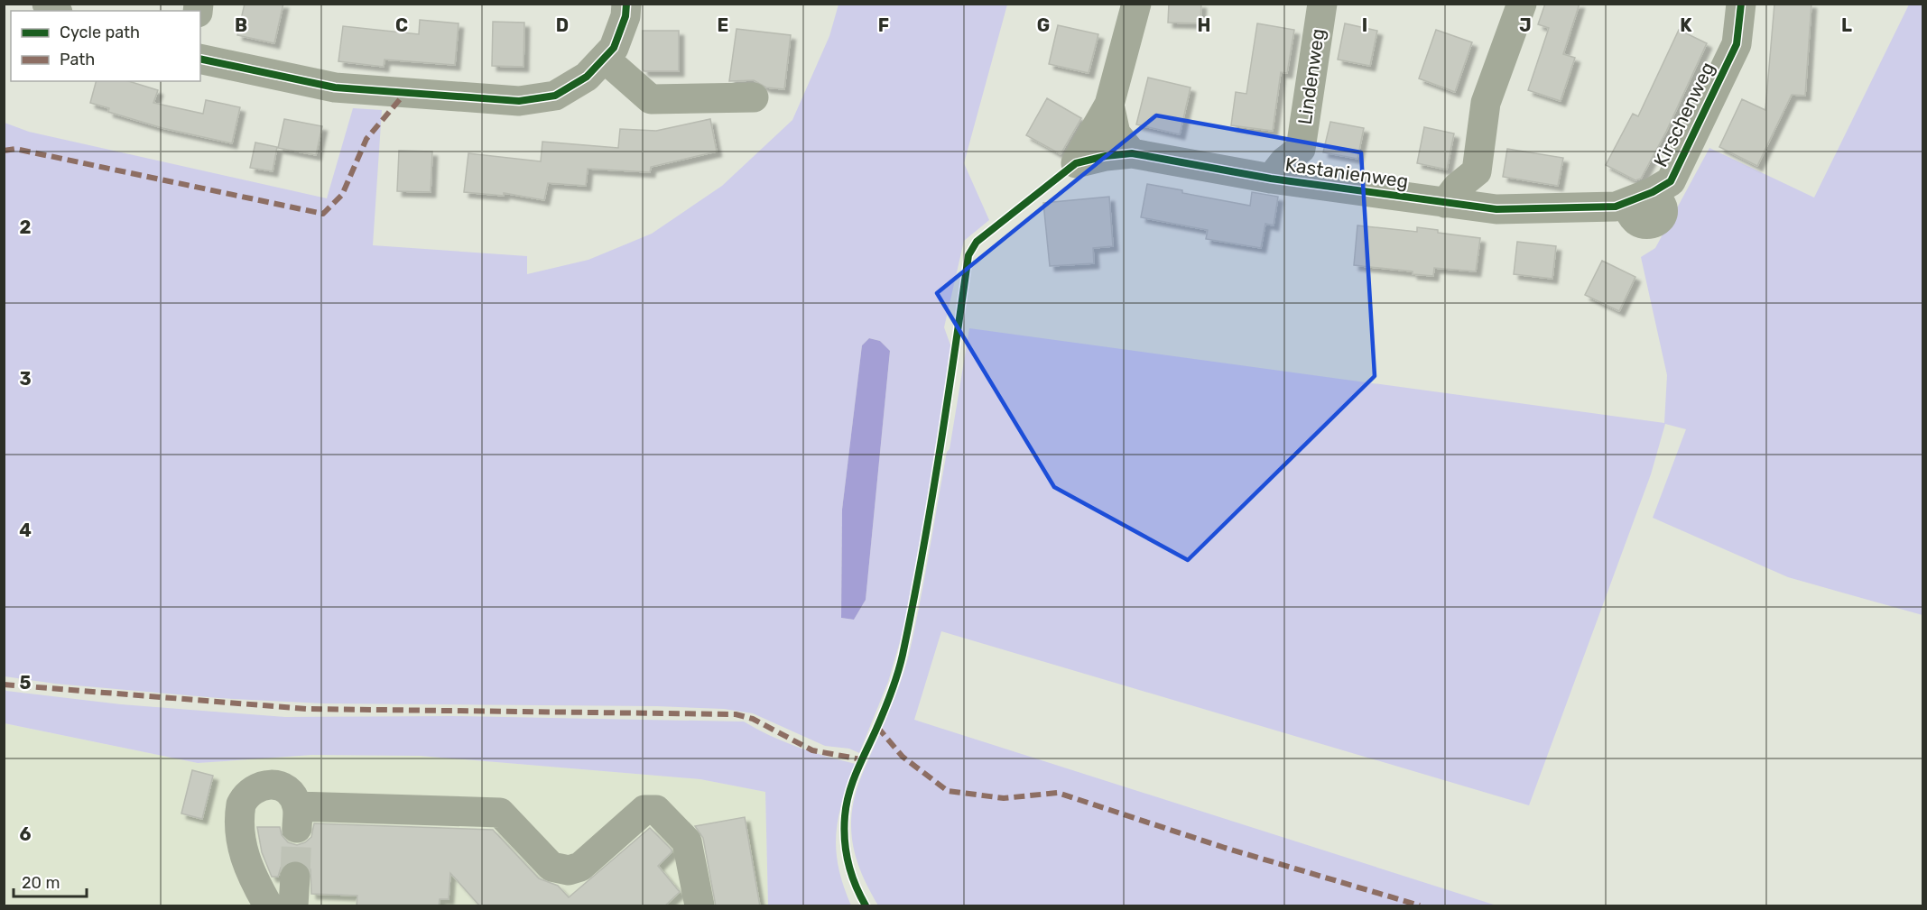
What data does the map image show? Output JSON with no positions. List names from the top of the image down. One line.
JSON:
{"streets":{"street":["Lindenweg","Kirschenweg","Kastanienweg"]},"crossings":[["Lindenweg","Kastanienweg"],["Kirschenweg","Kastanienweg"]],"legend":["Cycle path","Path"],"scale_bar":"20 m","grid":{"columns":["B","C","D","E","F","G","H","I","J","K","L"],"rows":["2","3","4","5","6"]}}
